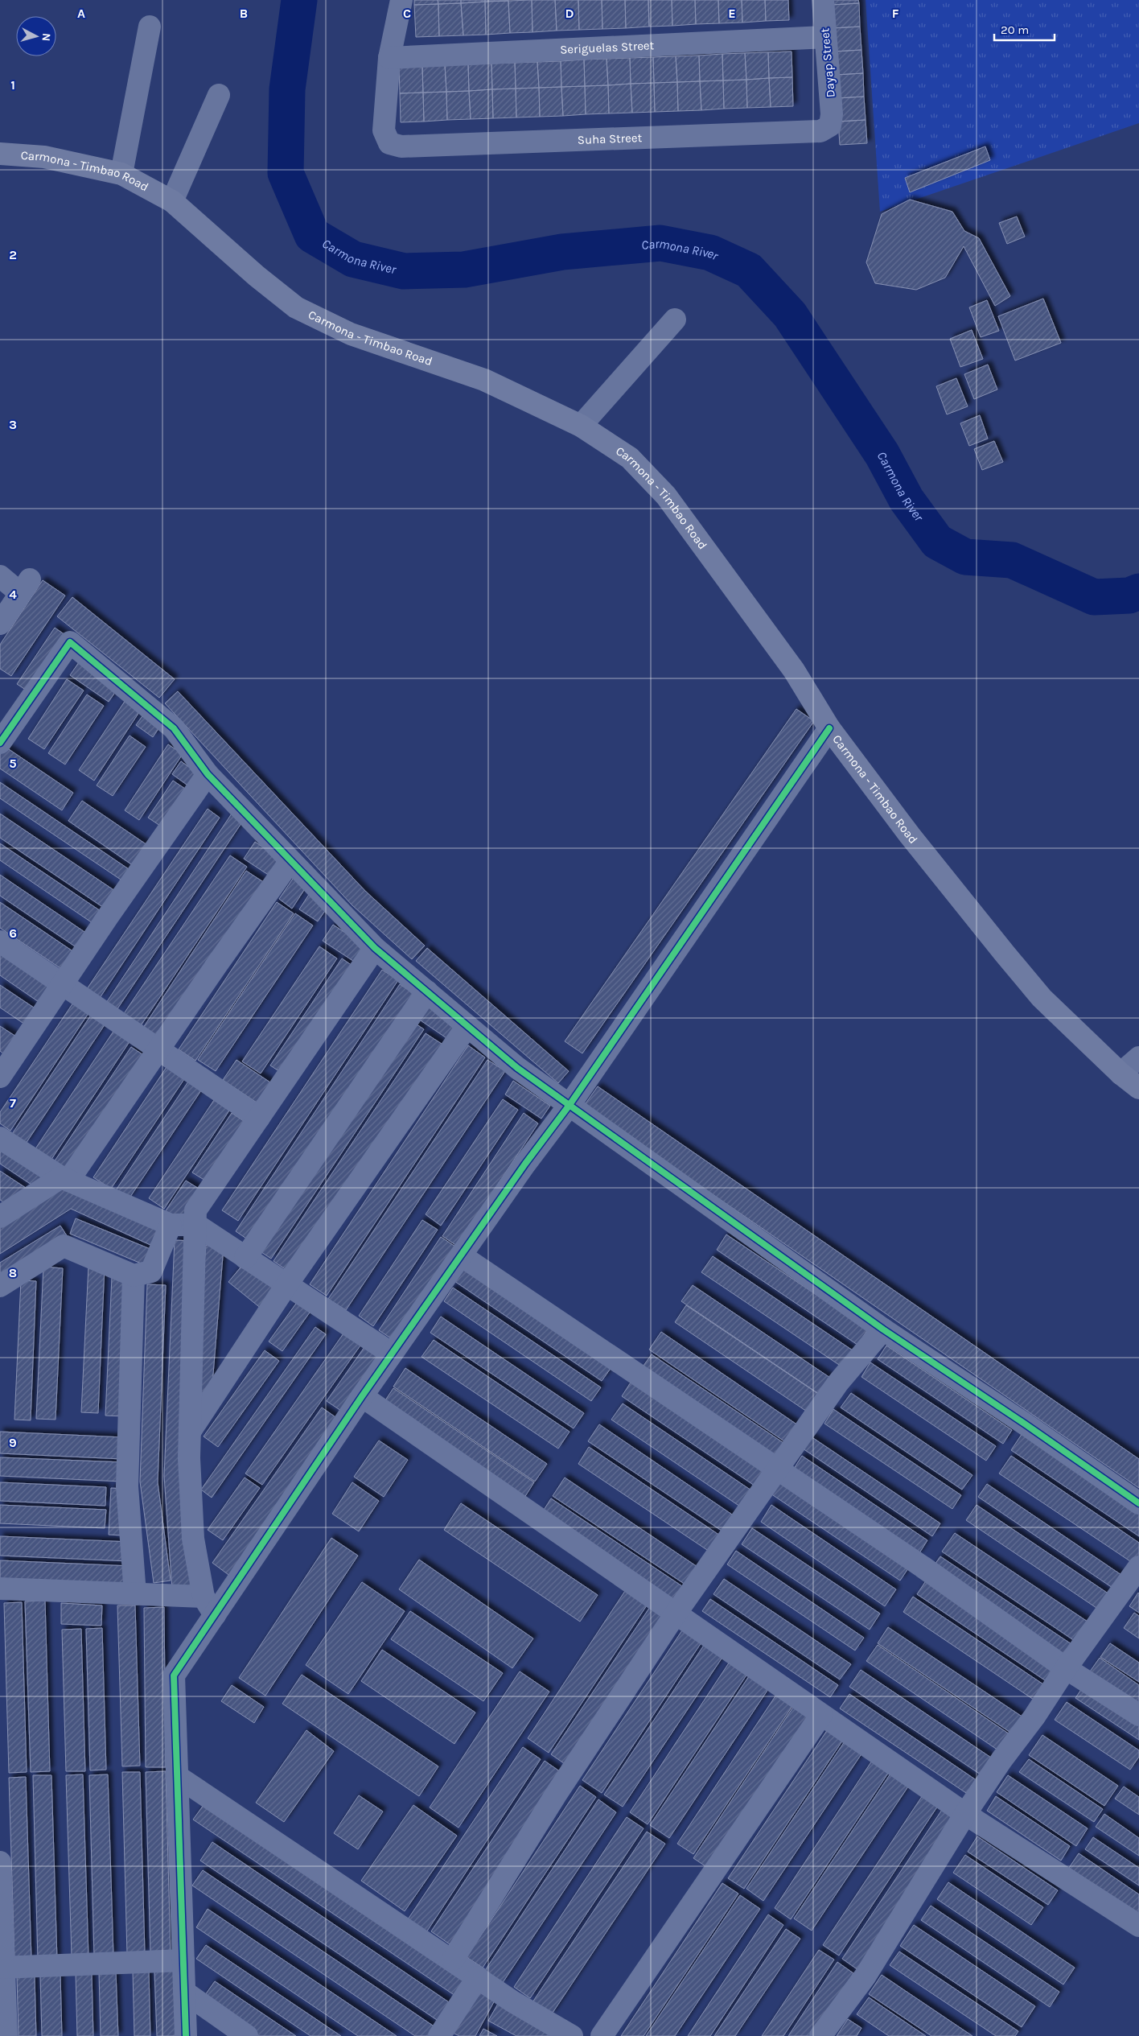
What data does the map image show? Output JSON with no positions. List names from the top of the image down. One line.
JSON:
{"streets":{"main road":["Carmona - Timbao Road"],"street":["Seriguelas Street","Dayap Street","Suha Street"]},"crossings":[["Seriguelas Street","Dayap Street"],["Seriguelas Street","Suha Street"],["Dayap Street","Suha Street"]],"water":["Carmona River"],"scale_bar":"20 m","north":"right","grid":{"columns":["A","B","C","D","E","F"],"rows":["1","2","3","4","5","6","7","8","9"]}}
